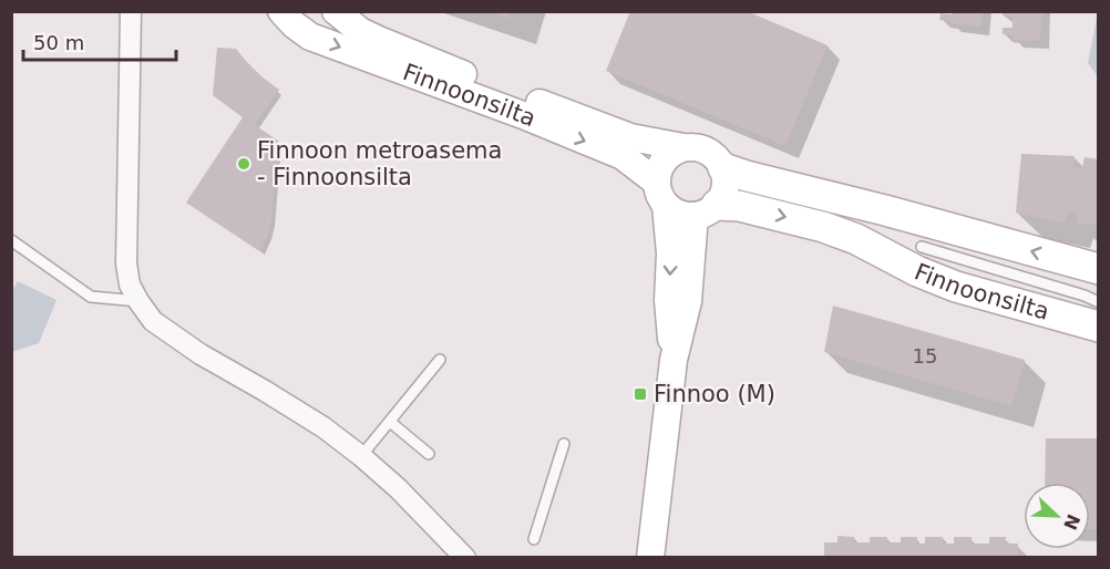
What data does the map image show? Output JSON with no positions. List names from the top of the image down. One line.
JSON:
{"streets":{"main road":["Finnoonsilta"]},"places":{"other":["Finnoon metroasema - Finnoonsilta"],"transit":["Finnoo (M)"]},"house_numbers":["15"],"scale_bar":"50 m","north":"bottom right"}
